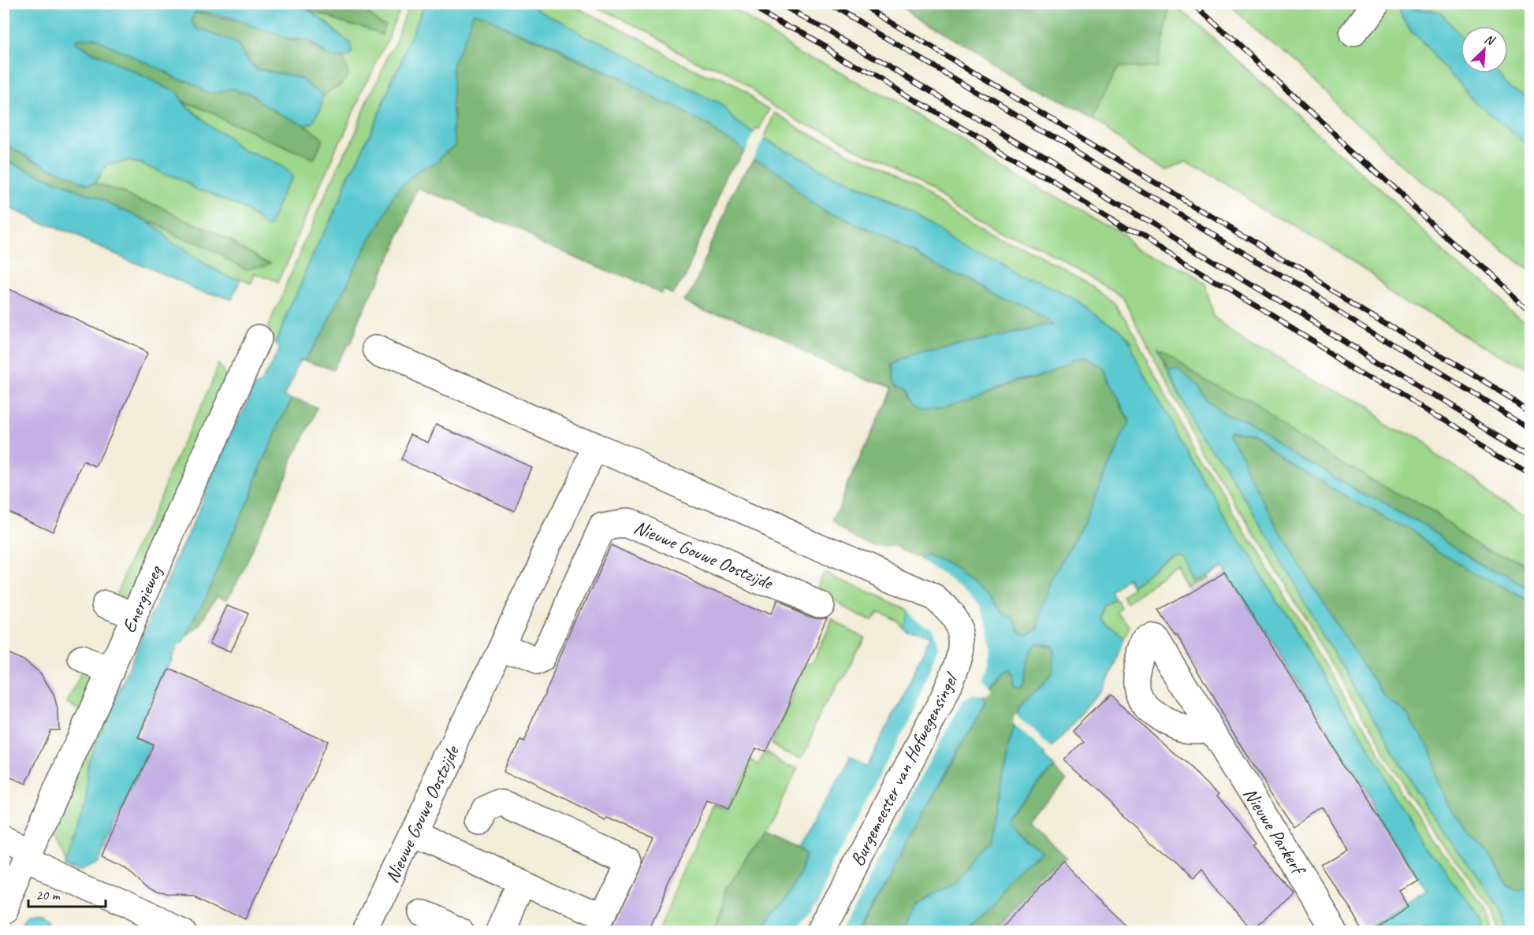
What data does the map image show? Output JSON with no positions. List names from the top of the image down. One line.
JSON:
{"streets":{"street":["Nieuwe Gouwe Oostzijde","Energieweg","Burgemeester van Hofwegensingel","Nieuwe Parkerf"]},"crossings":[["Nieuwe Gouwe Oostzijde","Burgemeester van Hofwegensingel"]],"scale_bar":"20 m","north":"top right"}
